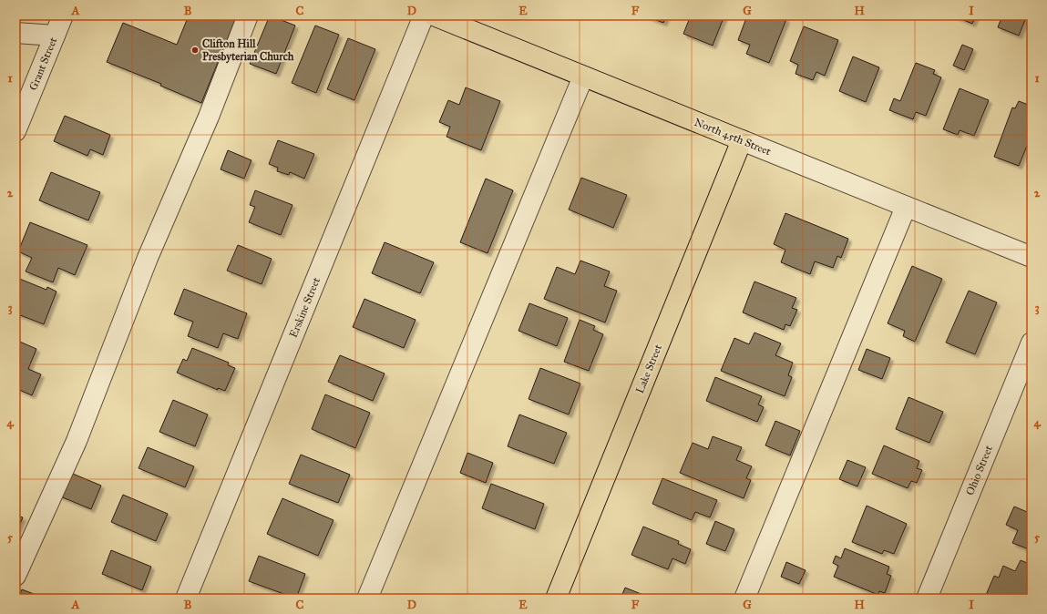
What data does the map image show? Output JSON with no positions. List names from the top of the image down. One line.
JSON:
{"streets":{"main road":["North 45th Street","Lake Street"],"street":["Grant Street","Erskine Street","Ohio Street"]},"crossings":[["North 45th Street","Lake Street"]],"places":["Clifton Hill Presbyterian Church"],"grid":{"columns":["A","B","C","D","E","F","G","H","I"],"rows":["1","2","3","4","5"]}}
